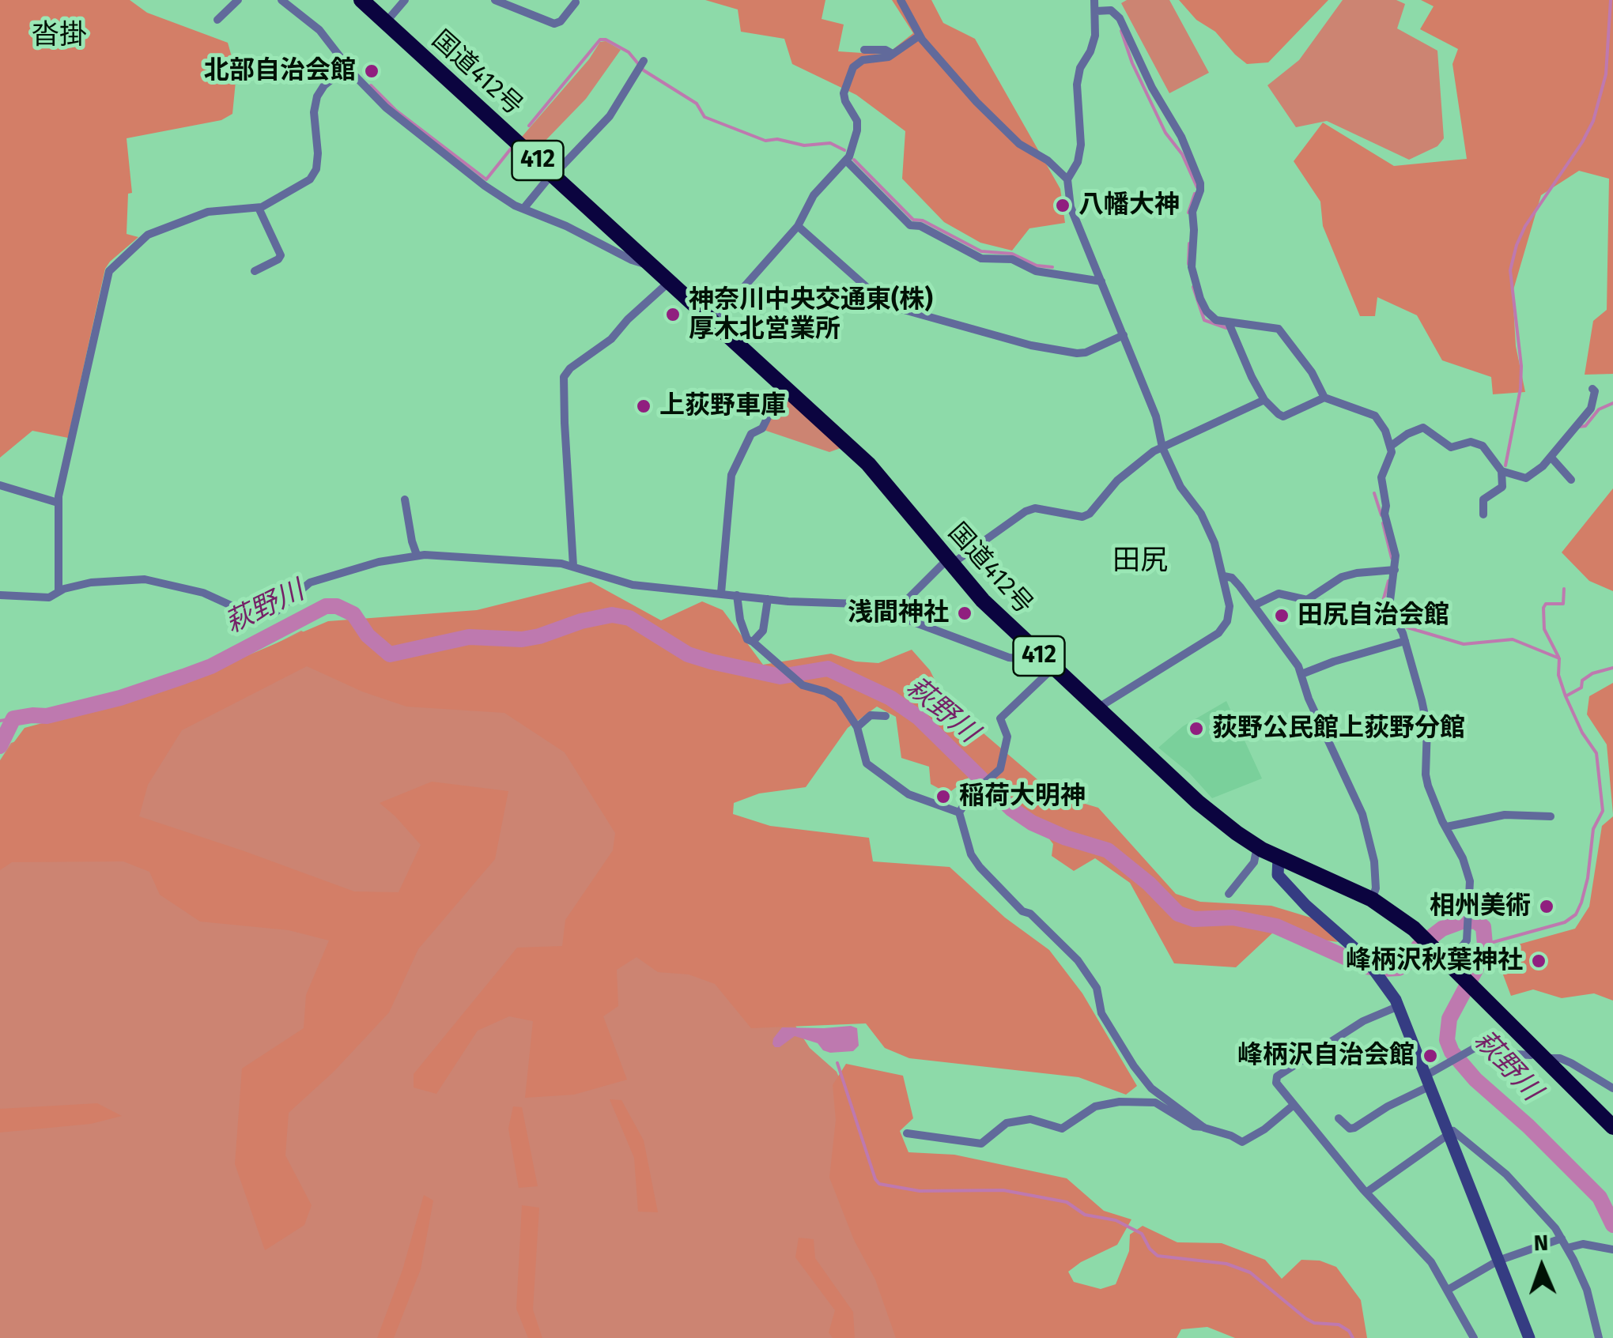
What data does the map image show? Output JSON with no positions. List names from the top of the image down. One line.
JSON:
{"streets":{"highway":["国道412号","412"]},"districts":["沓掛","田尻"],"water":["萩野川"],"places":["北部自治会館","八幡大神","神奈川中央交通東(株) 厚木北営業所","上荻野車庫","浅間神社","田尻自治会館","荻野公民館上荻野分館","稲荷大明神","相州美術","峰柄沢秋葉神社","峰柄沢自治会館"],"north":"top"}
